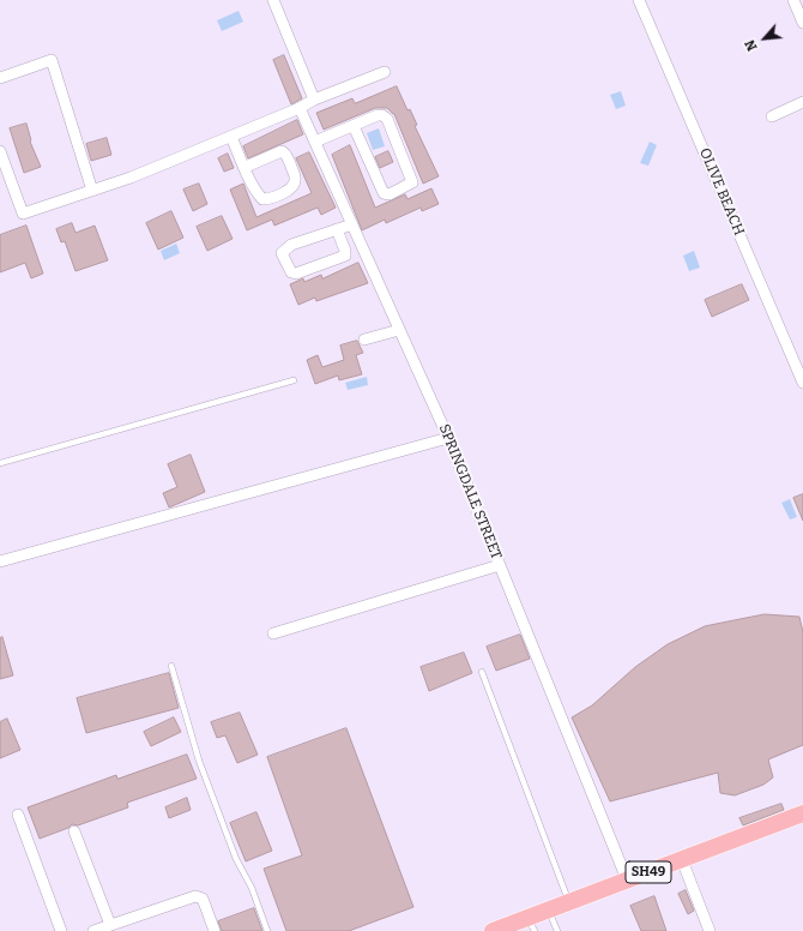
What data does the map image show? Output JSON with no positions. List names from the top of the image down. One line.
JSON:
{"streets":{"main road":["SH49"],"street":["OLIVE BEACH","SPRINGDALE STREET"]},"crossings":[["SPRINGDALE STREET","SH49"]],"north":"bottom left"}
